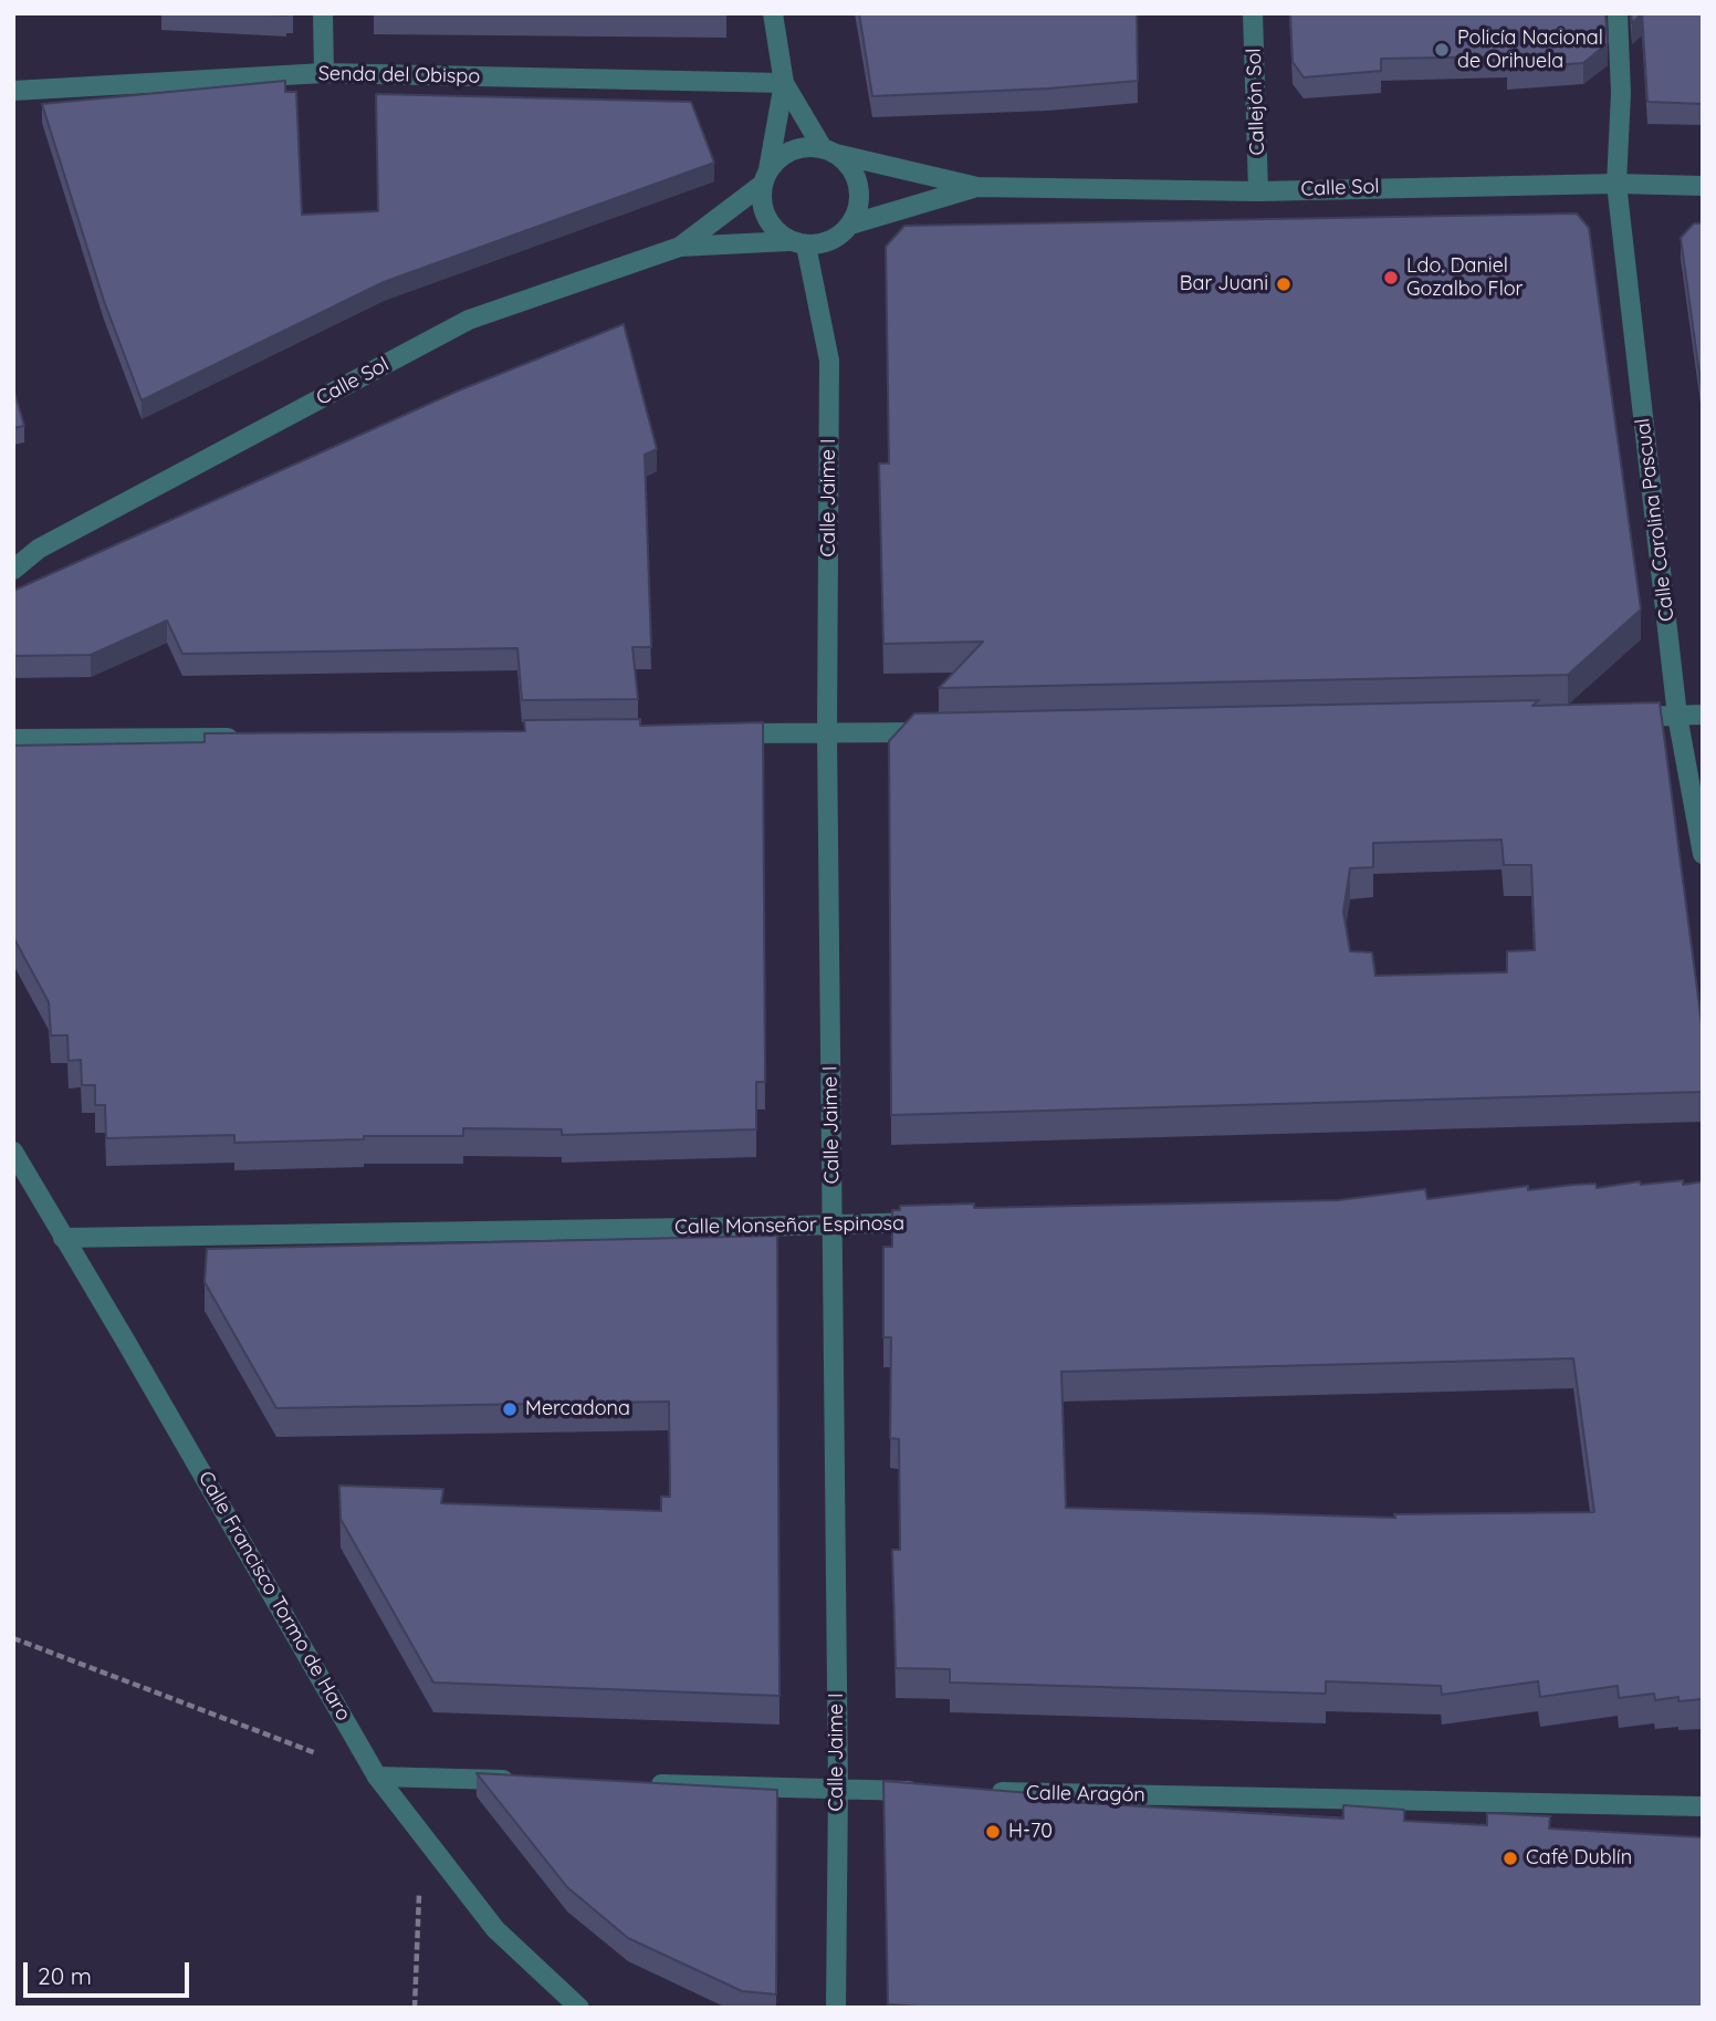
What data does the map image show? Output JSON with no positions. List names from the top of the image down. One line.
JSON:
{"streets":{"street":["Senda del Obispo","Callejón Sol","Calle Sol","Calle Jaime I","Calle Carolina Pascual","Calle Monseñor Espinosa","Calle Francisco Tormo de Haro","Calle Aragón"]},"crossings":[["Callejón Sol","Calle Sol"],["Calle Sol","Calle Jaime I"],["Calle Sol","Calle Carolina Pascual"],["Calle Jaime I","Calle Monseñor Espinosa"],["Calle Monseñor Espinosa","Calle Francisco Tormo de Haro"]],"places":["Policía Nacional de Orihuela","Ldo. Daniel Gozalbo Flor","Bar Juani","Mercadona","H-70","Café Dublín"],"scale_bar":"20 m"}
